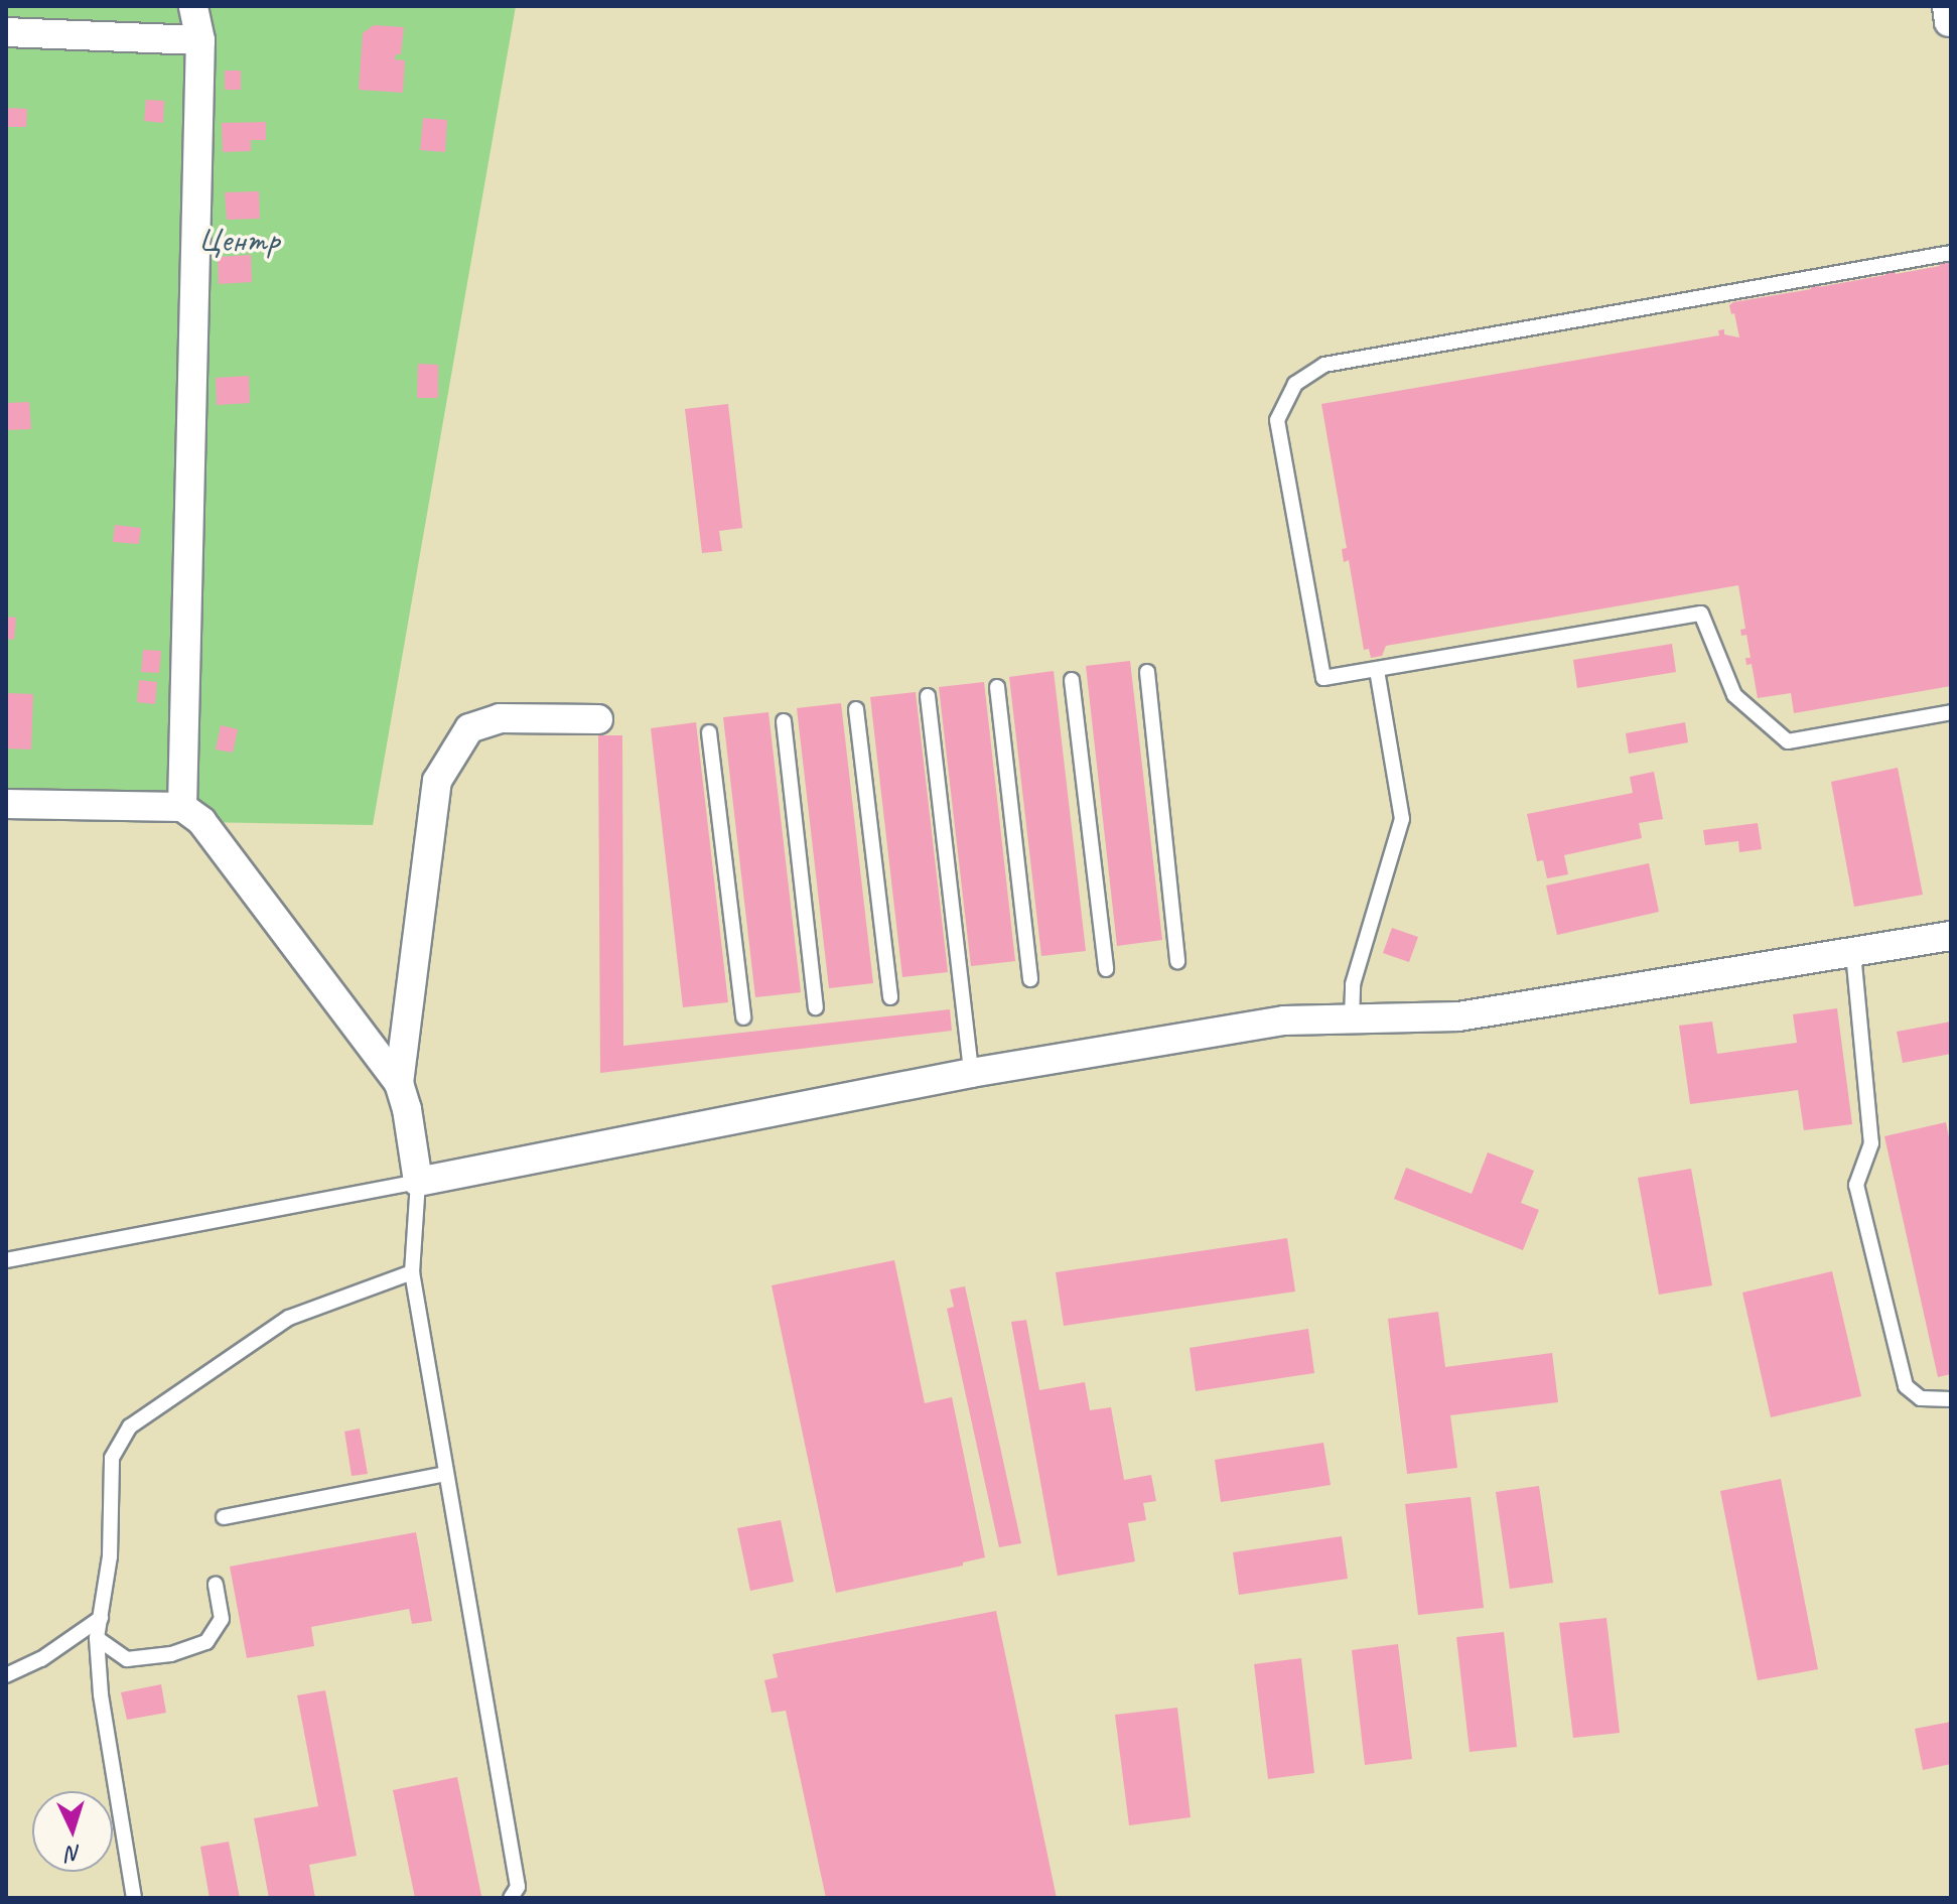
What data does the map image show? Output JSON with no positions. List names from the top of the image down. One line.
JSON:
{"parks":["Центр"],"north":"bottom"}
